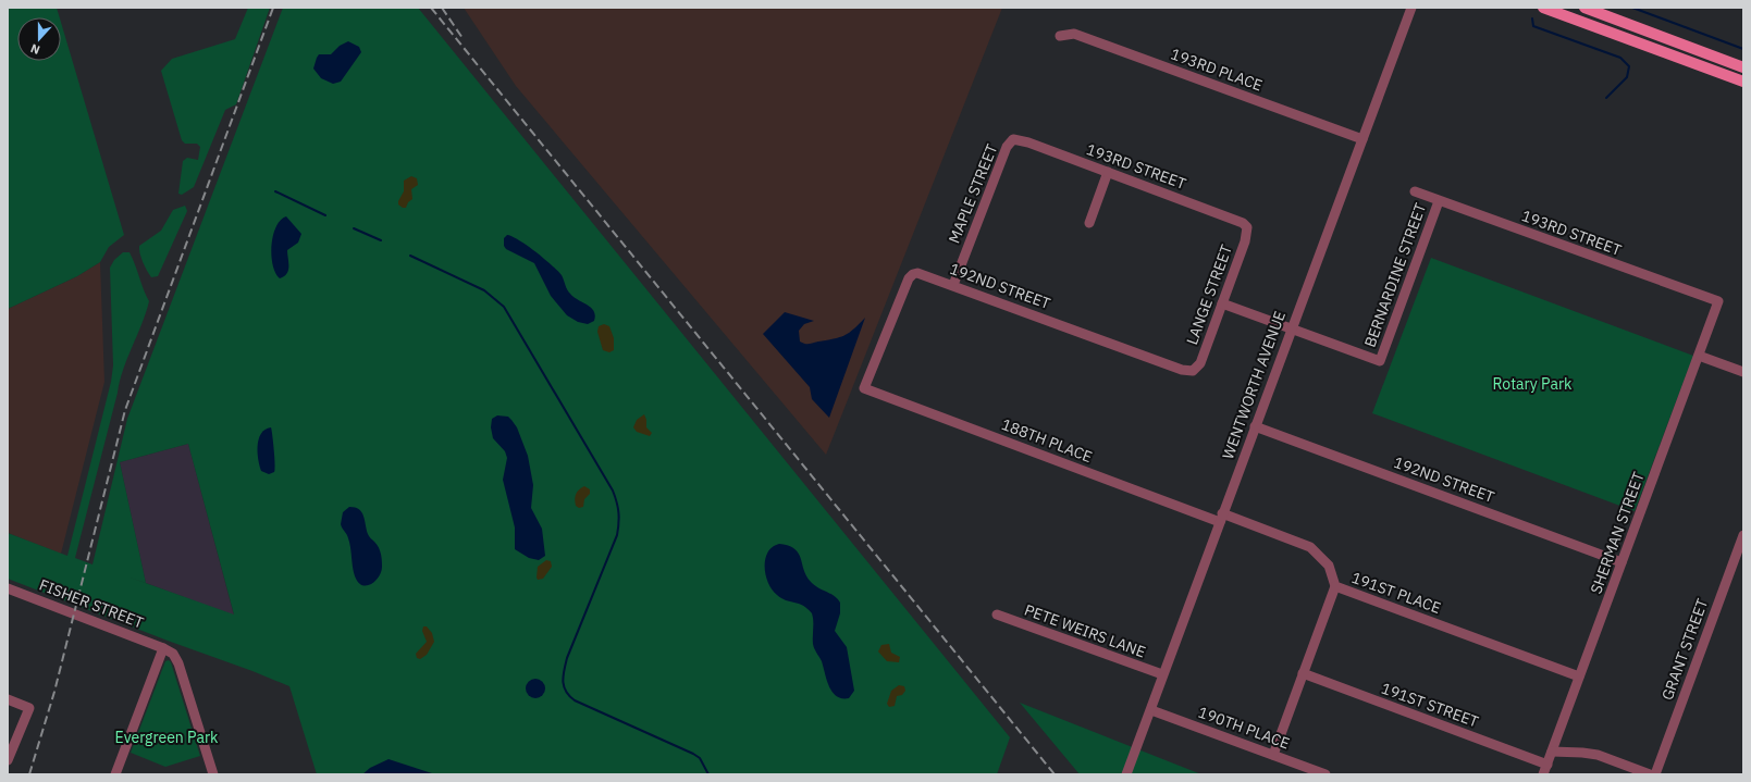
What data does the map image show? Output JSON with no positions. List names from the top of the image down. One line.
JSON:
{"streets":{"street":["193RD PLACE","193RD STREET","MAPLE STREET","BERNARDINE STREET","192ND STREET","LANGE STREET","WENTWORTH AVENUE","188TH PLACE","SHERMAN STREET","191ST PLACE","FISHER STREET","PETE WEIRS LANE","GRANT STREET","191ST STREET","190TH PLACE"]},"crossings":[["193RD PLACE","WENTWORTH AVENUE"],["193RD STREET","MAPLE STREET"],["193RD STREET","BERNARDINE STREET"],["193RD STREET","LANGE STREET"],["193RD STREET","SHERMAN STREET"],["MAPLE STREET","192ND STREET"],["BERNARDINE STREET","WENTWORTH AVENUE"],["192ND STREET","LANGE STREET"],["192ND STREET","WENTWORTH AVENUE"],["192ND STREET","188TH PLACE"],["192ND STREET","SHERMAN STREET"],["WENTWORTH AVENUE","188TH PLACE"],["WENTWORTH AVENUE","191ST PLACE"],["WENTWORTH AVENUE","PETE WEIRS LANE"],["WENTWORTH AVENUE","190TH PLACE"],["188TH PLACE","191ST PLACE"],["SHERMAN STREET","191ST PLACE"],["SHERMAN STREET","191ST STREET"]],"parks":["Rotary Park","Evergreen Park"],"north":"bottom"}
